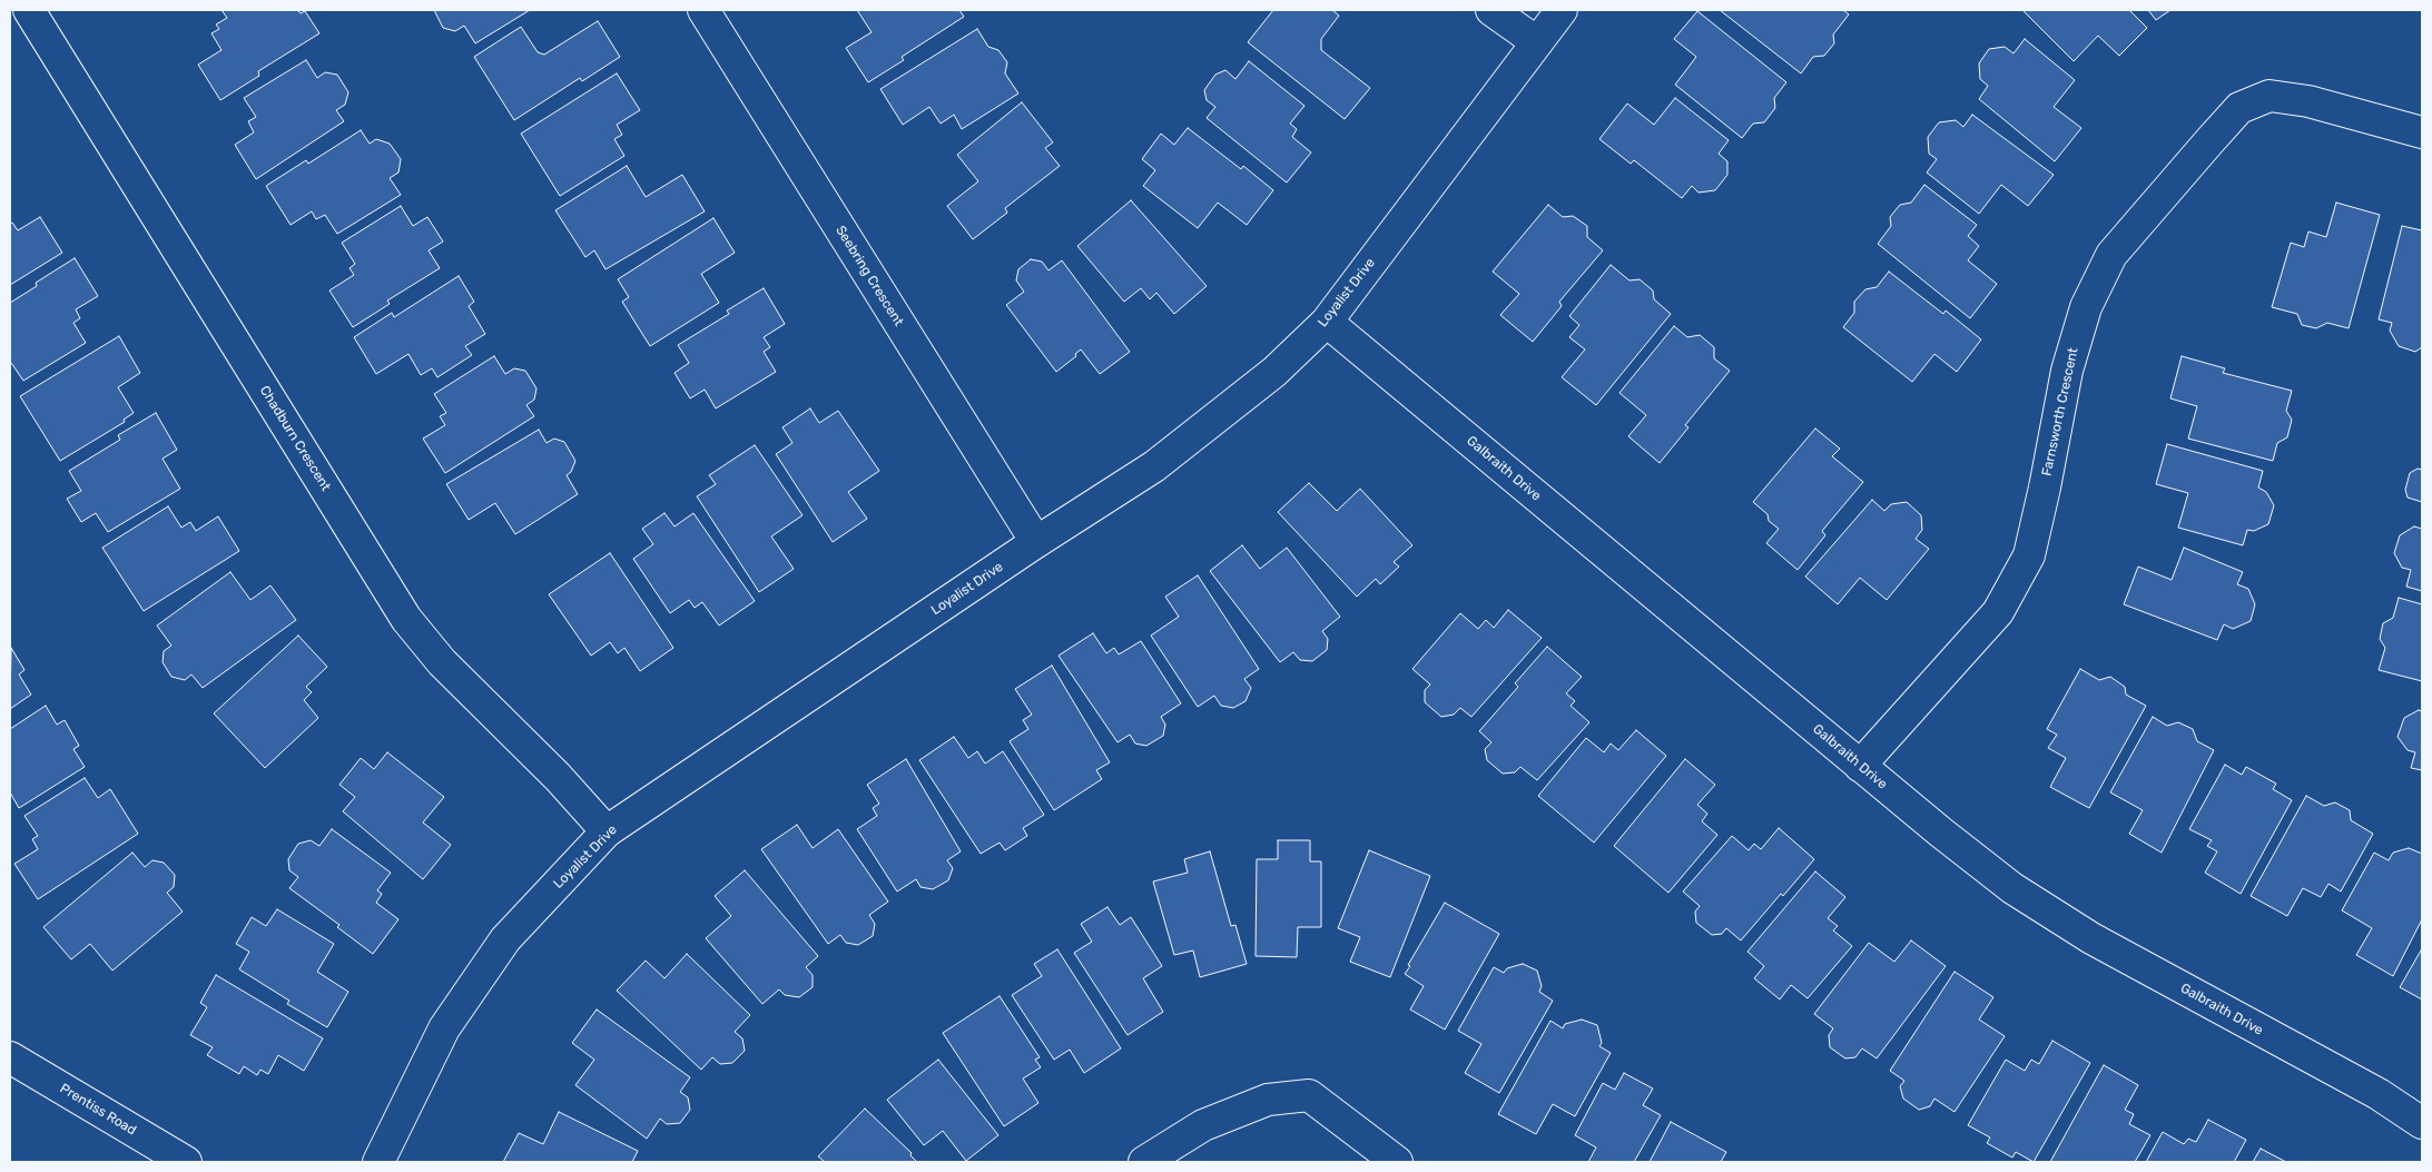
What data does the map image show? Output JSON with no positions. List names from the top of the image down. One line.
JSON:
{"streets":{"street":["Seebring Crescent","Loyalist Drive","Farnsworth Crescent","Chadburn Crescent","Galbraith Drive","Prentiss Road"]},"crossings":[["Seebring Crescent","Loyalist Drive"],["Loyalist Drive","Chadburn Crescent"],["Loyalist Drive","Galbraith Drive"],["Farnsworth Crescent","Galbraith Drive"]]}
